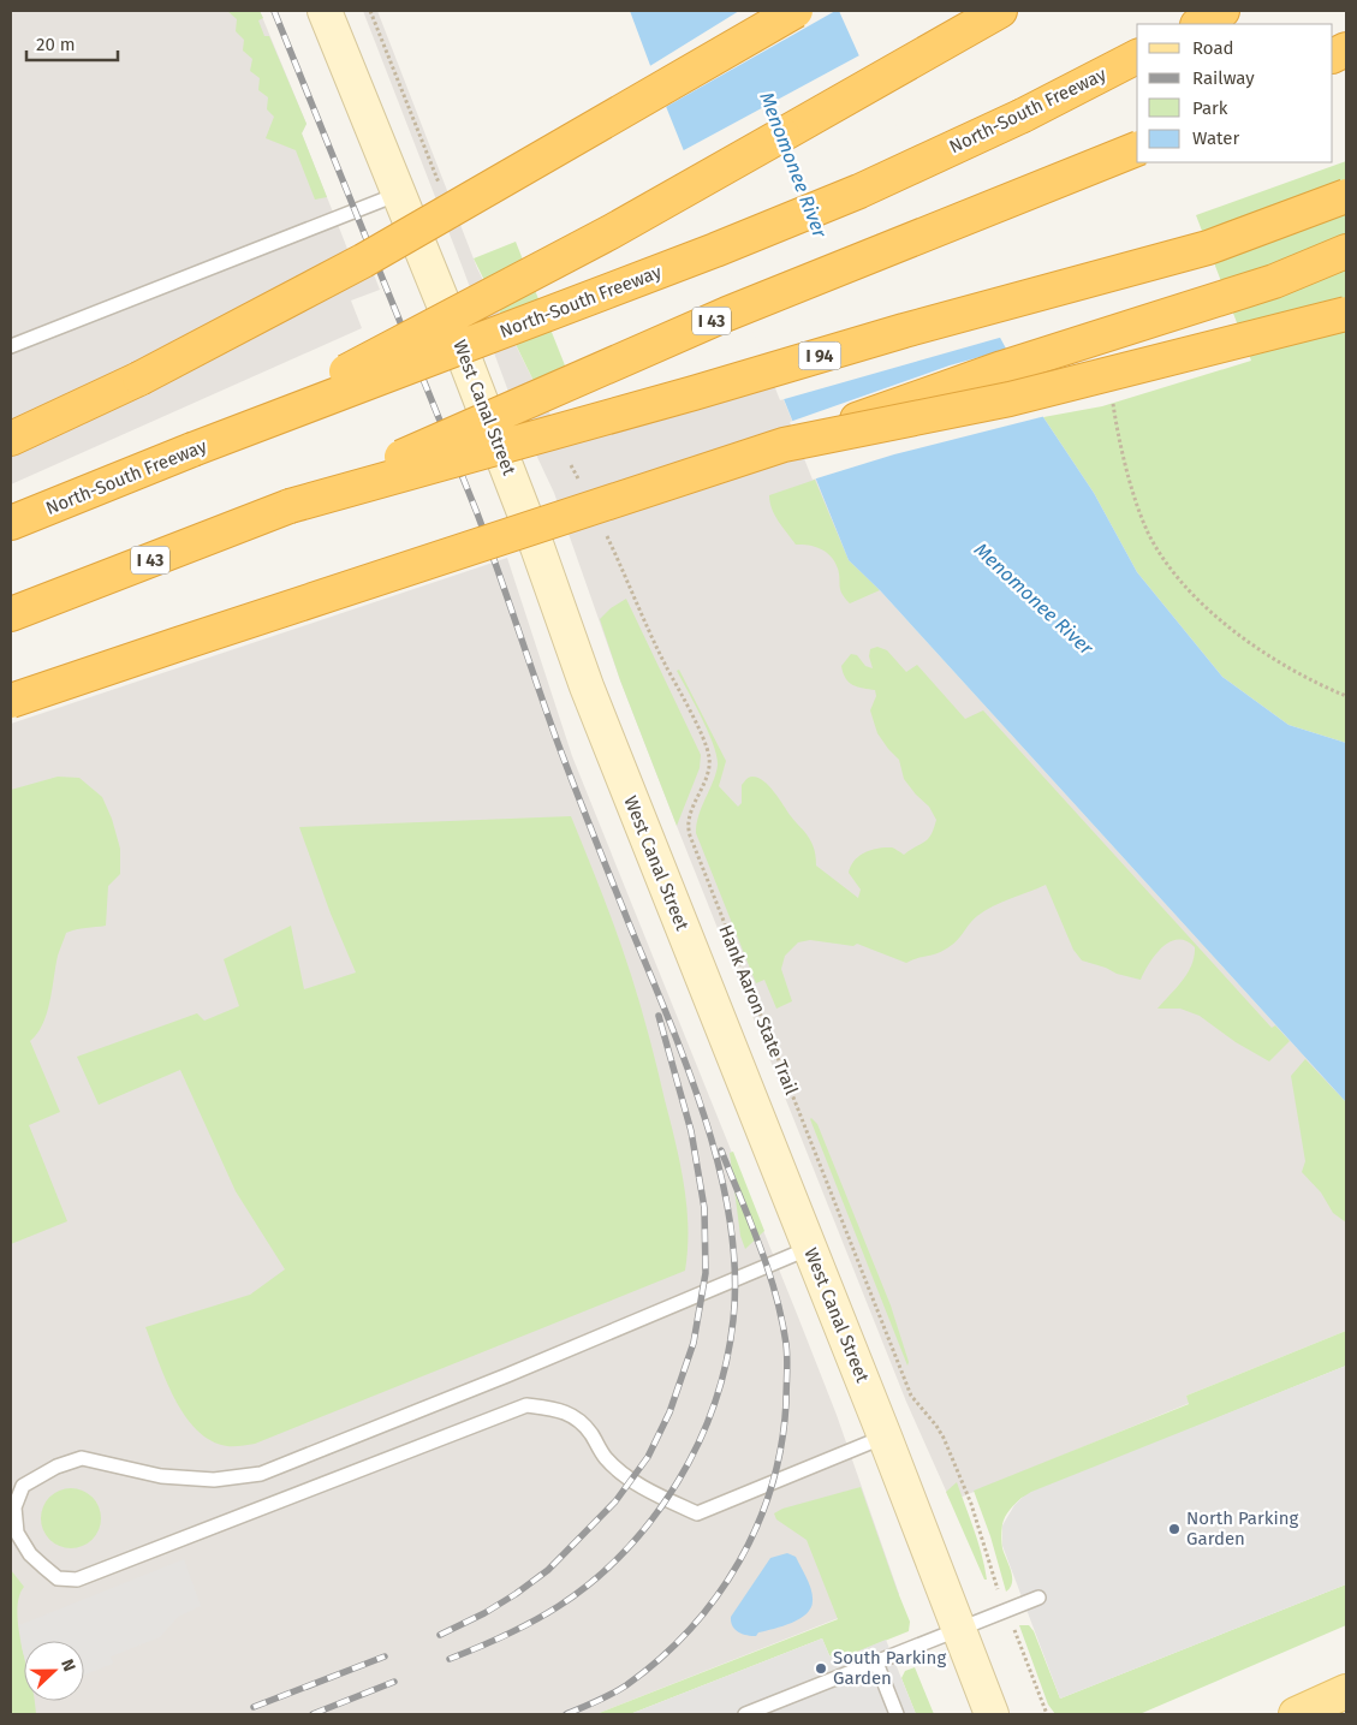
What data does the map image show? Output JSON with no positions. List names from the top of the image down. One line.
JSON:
{"streets":{"highway":["North-South Freeway","I 43","I 94"],"street":["West Canal Street"],"path":["Hank Aaron State Trail"]},"crossings":[["I 43","I 94"]],"water":["Menomonee River"],"places":["North Parking Garden","South Parking Garden"],"legend":["Road","Railway","Park","Water"],"scale_bar":"20 m","north":"right"}
